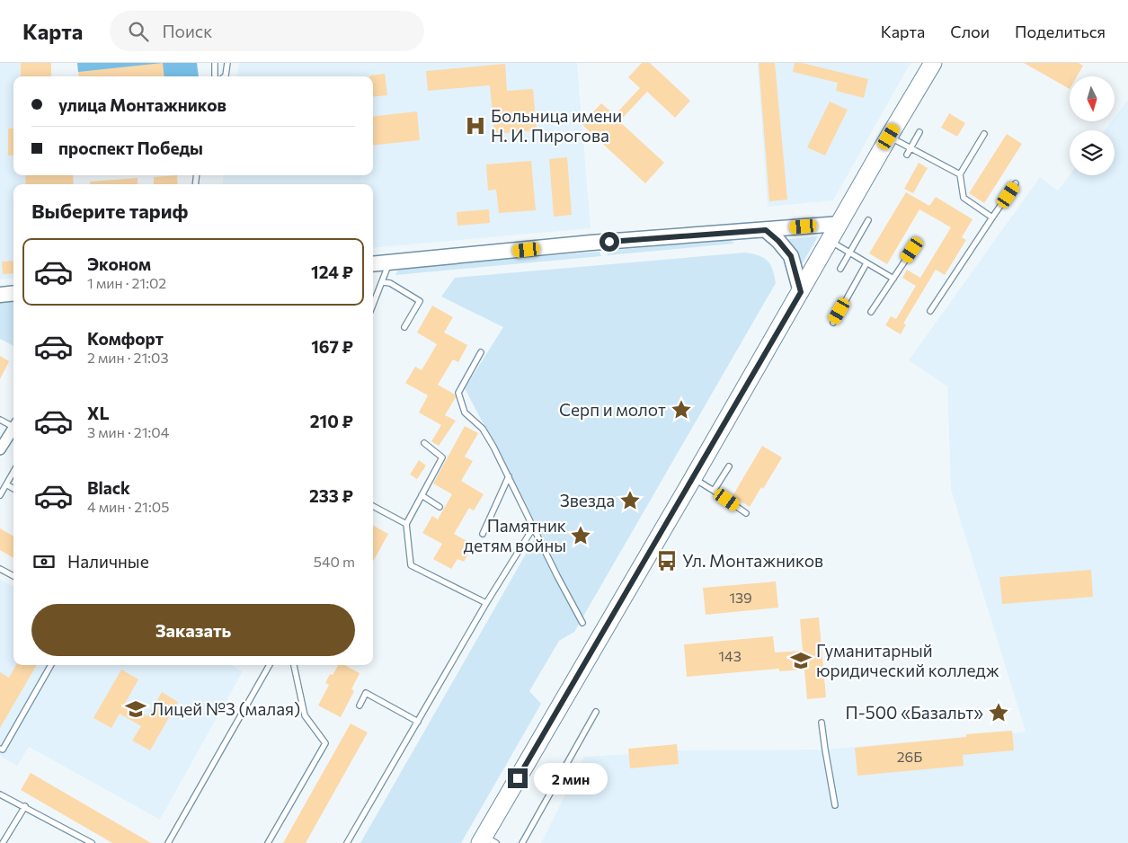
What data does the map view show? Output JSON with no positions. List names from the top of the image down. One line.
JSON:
{"places":{"hospital":["Больница имени Н. И. Пирогова"],"place":["Серп и молот","Звезда","Памятник детям войны","П-500 «Базальт»"],"bus stop":["Ул. Монтажников"],"school or university":["Гуманитарный юридический колледж","Лицей №3 (малая)"]},"house_numbers":["139","143","26Б"],"north":"bottom","page":{"header":"Карта","search":"Поиск","nav":["Карта","Слои","Поделиться"],"banner":["улица Монтажников","проспект Победы"],"heading":"Выберите тариф","list":[{"name":"Эконом","note":"1 мин · 21:02","value":"124 ₽"},{"name":"Комфорт","note":"2 мин · 21:03","value":"167 ₽"},{"name":"XL","note":"3 мин · 21:04","value":"210 ₽"},{"name":"Black","note":"4 мин · 21:05","value":"233 ₽"}],"pay":["Наличные","540 m"],"buttons":"Заказать","bubble":"2 мин"}}
